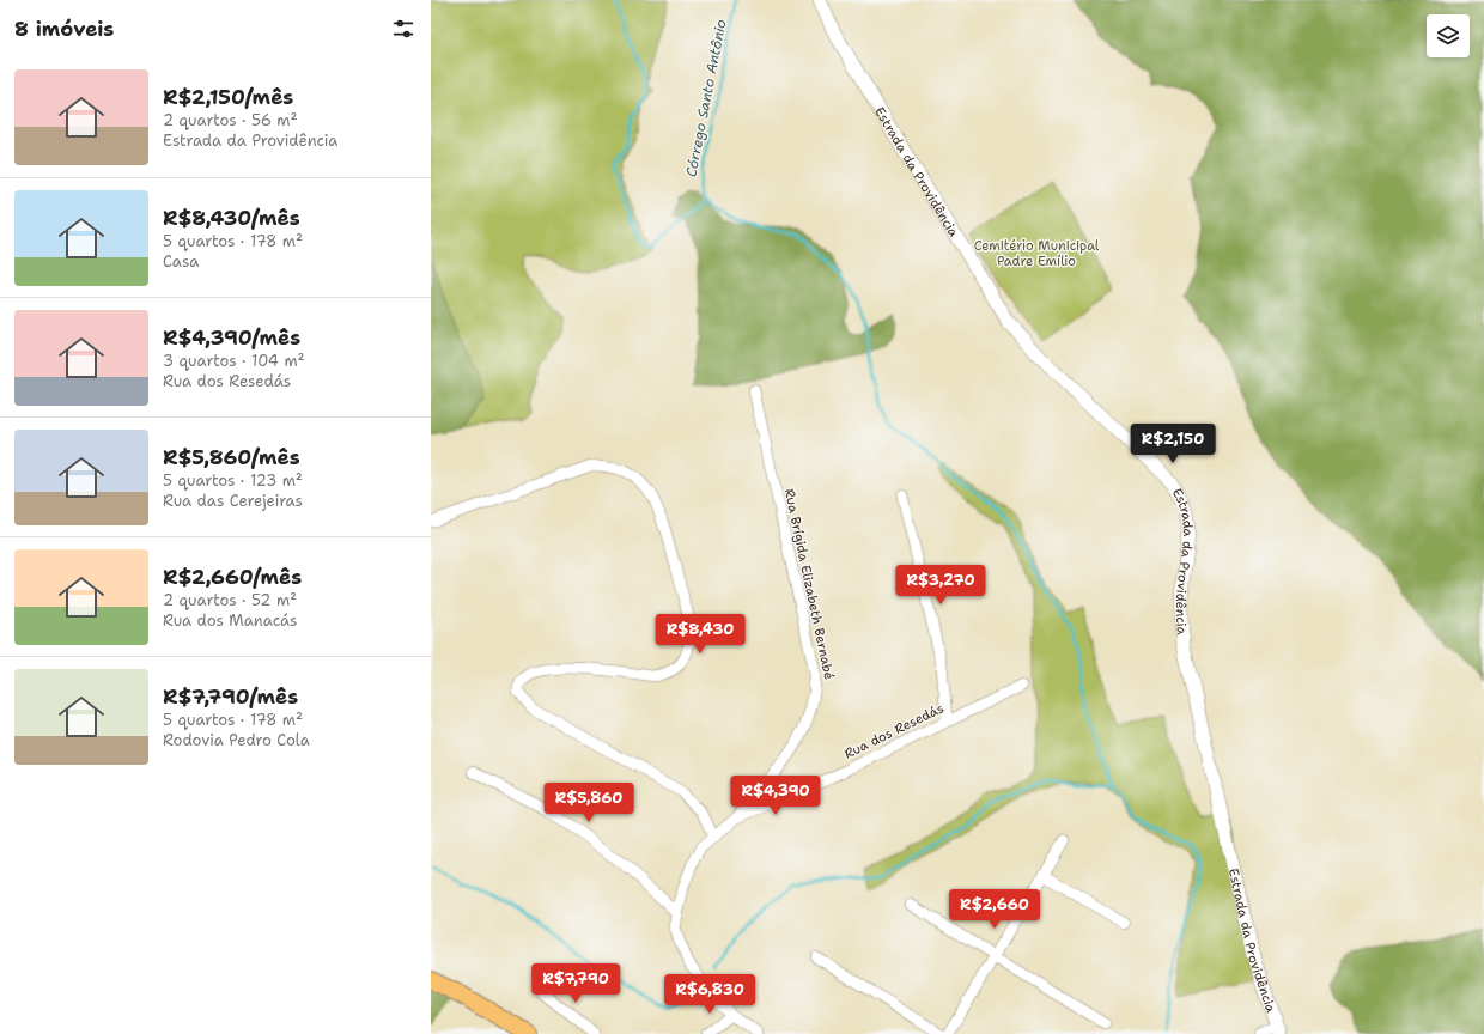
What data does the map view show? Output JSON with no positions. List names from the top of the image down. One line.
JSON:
{"streets":{"street":["Estrada da Providência","Rua Brígida Elizabeth Bernabé","Rua dos Resedás"]},"crossings":[["Rua Brígida Elizabeth Bernabé","Rua dos Resedás"]],"water":["Córrego Santo Antônio"],"parks":["Cemitério Municipal Padre Emílio"],"page":{"heading":"8 imóveis","list":[{"name":"R$2,150/mês","note":"2 quartos · 56 m² · Estrada da Providência"},{"name":"R$8,430/mês","note":"5 quartos · 178 m² · Casa"},{"name":"R$4,390/mês","note":"3 quartos · 104 m² · Rua dos Resedás"},{"name":"R$5,860/mês","note":"5 quartos · 123 m² · Rua das Cerejeiras"},{"name":"R$2,660/mês","note":"2 quartos · 52 m² · Rua dos Manacás"},{"name":"R$7,790/mês","note":"5 quartos · 178 m² · Rodovia Pedro Cola"}],"price":["R$2,150","R$3,270","R$8,430","R$4,390","R$5,860","R$2,660","R$7,790","R$6,830"]}}
